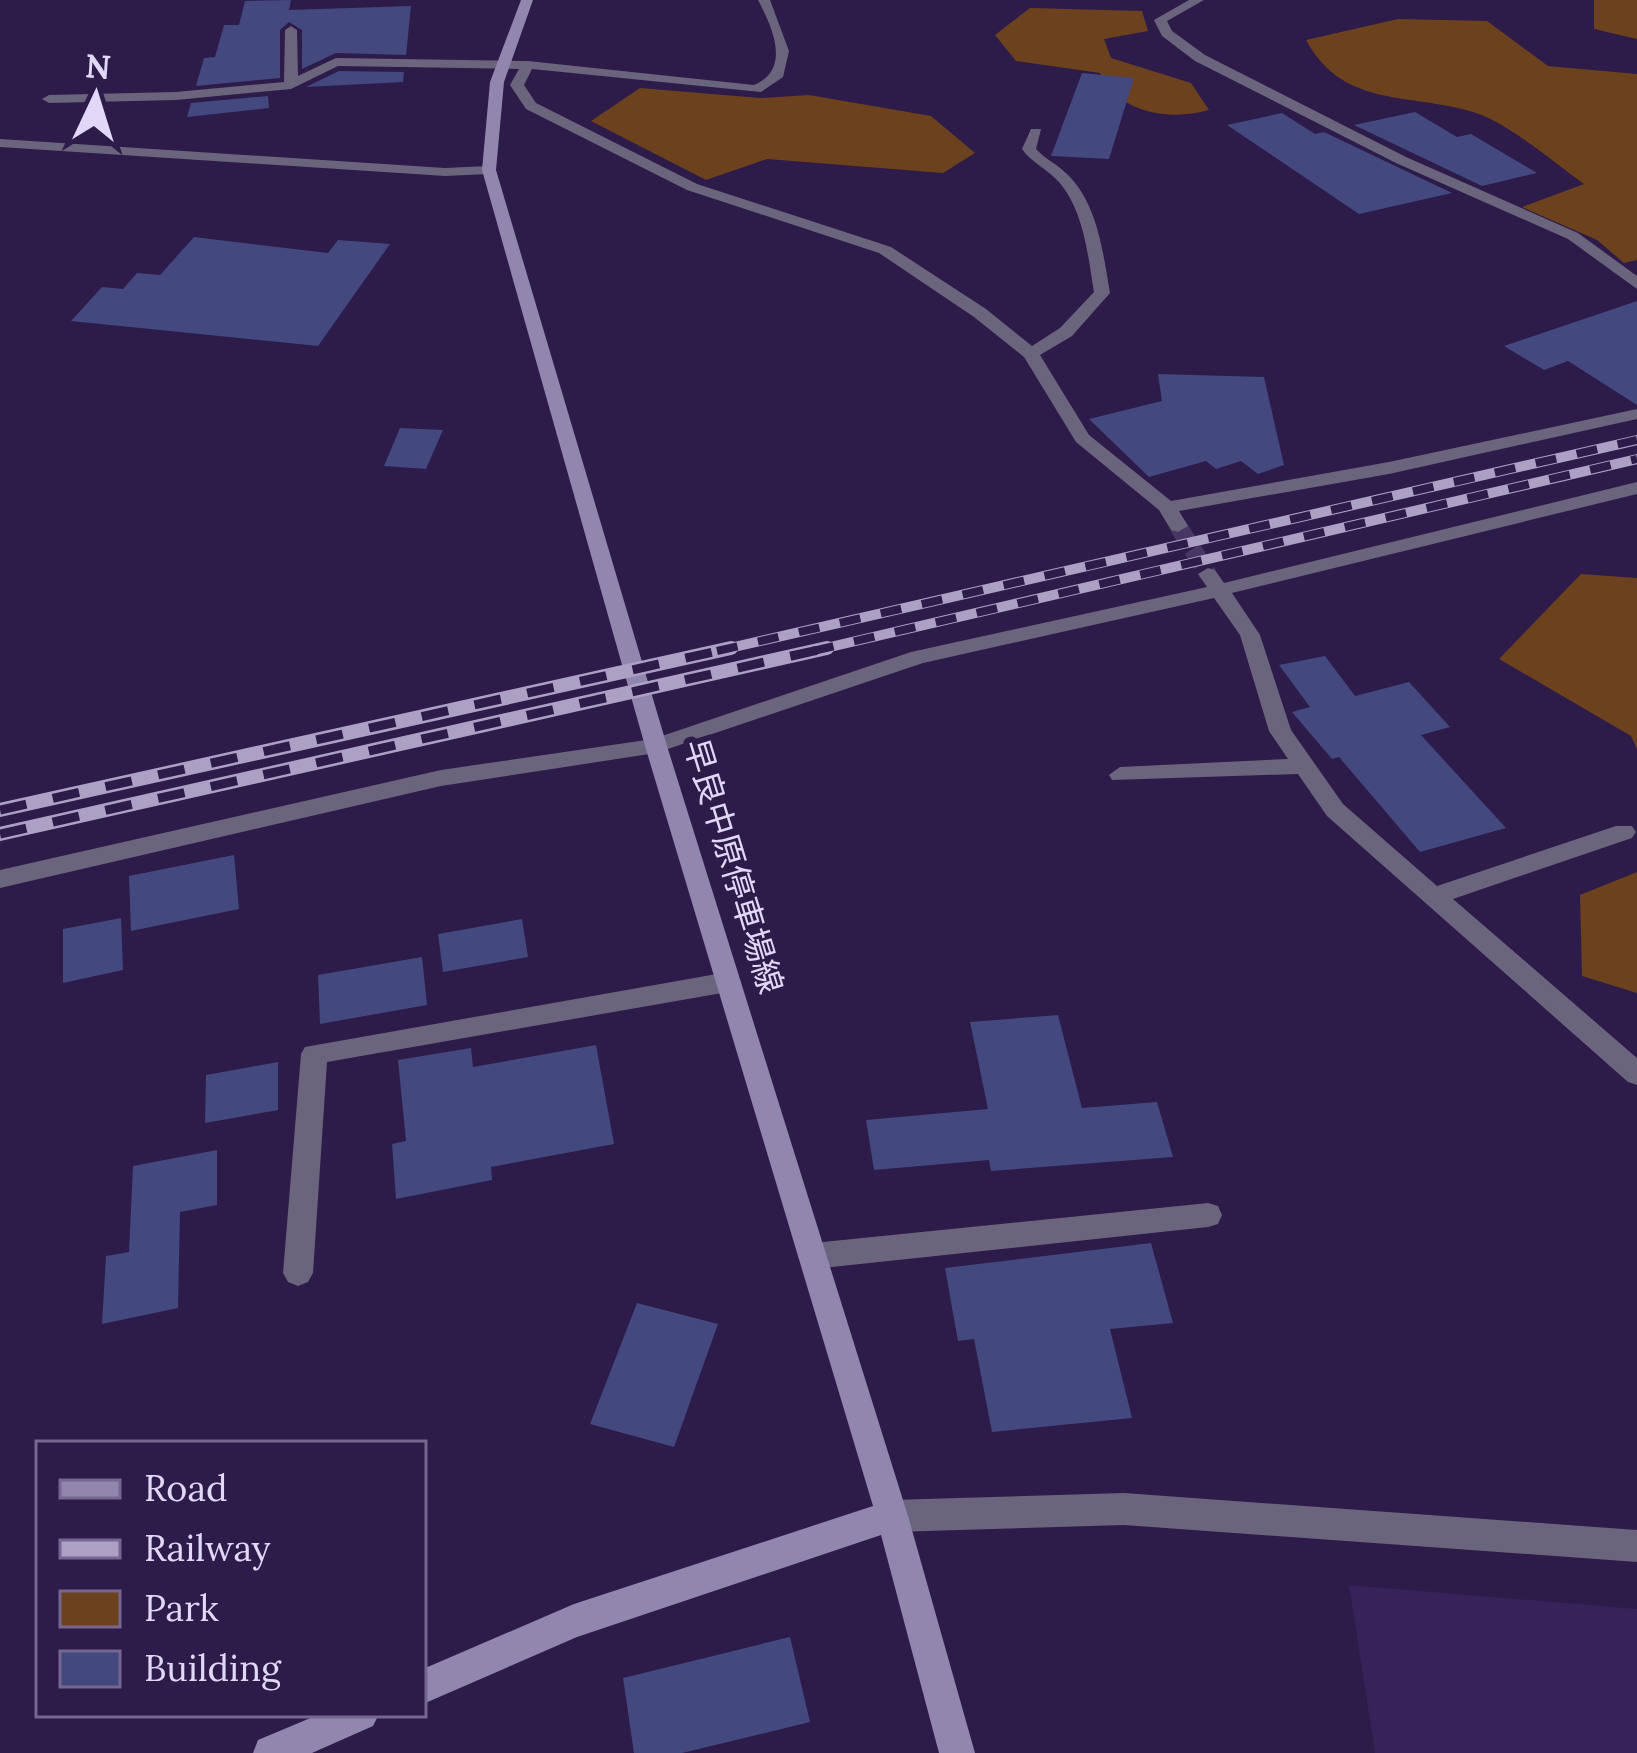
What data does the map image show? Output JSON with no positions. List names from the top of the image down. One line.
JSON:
{"streets":{"main road":["早良中原停車場線"]},"legend":["Road","Railway","Park","Building"],"north":"top"}
